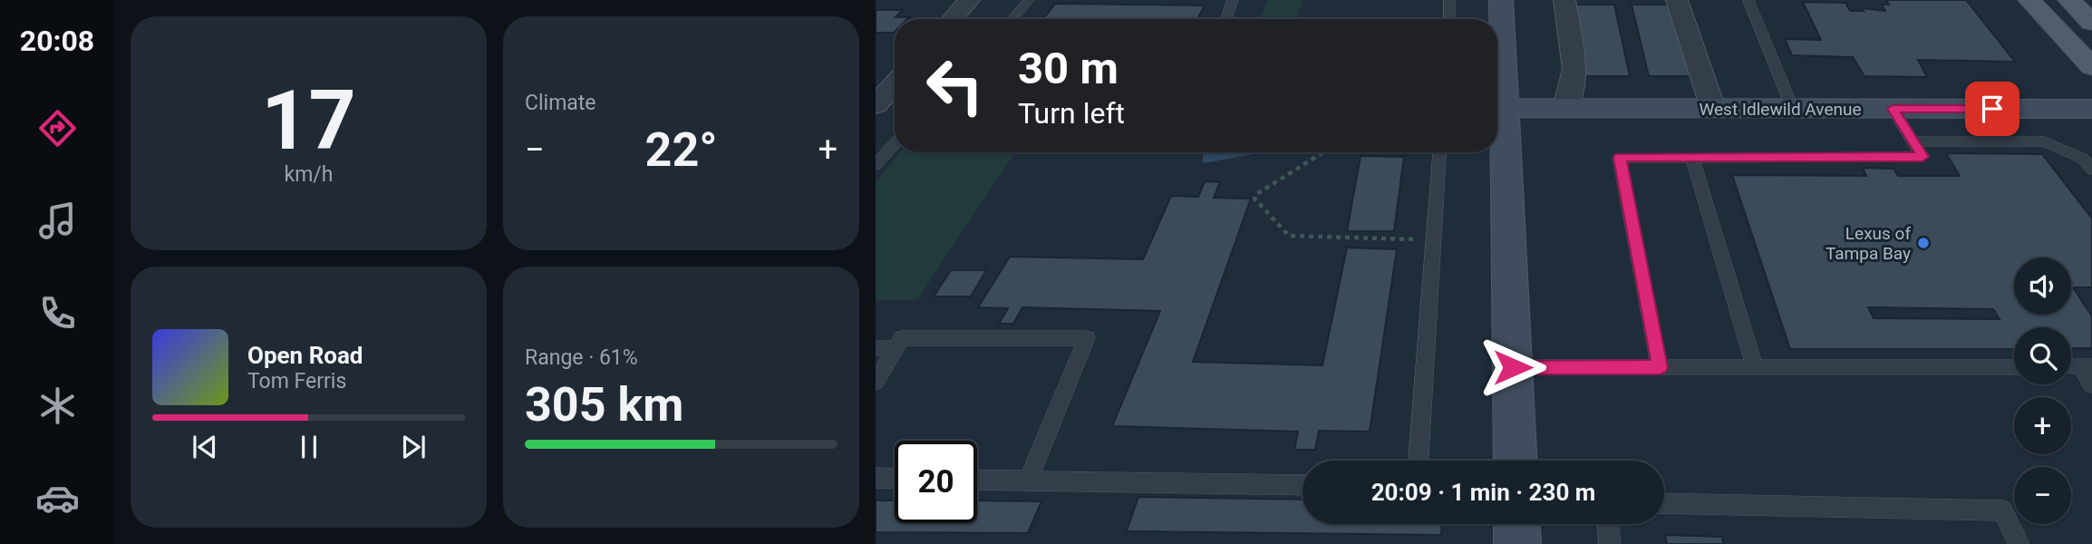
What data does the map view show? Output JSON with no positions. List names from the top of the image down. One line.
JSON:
{"streets":{"street":["West Idlewild Avenue"]},"places":["Lexus of Tampa Bay"],"page":{"tabs":"20:08","tile":[["17","km/h"],"Climate",["Range · 61%","305 km"]],"turn":["30 m","Turn left"],"heat":["−","22°","+"],"map_buttons":["+","−"],"song":["Open Road","Tom Ferris"],"limit":"20","trip":"20:09 · 1 min · 230 m"}}
